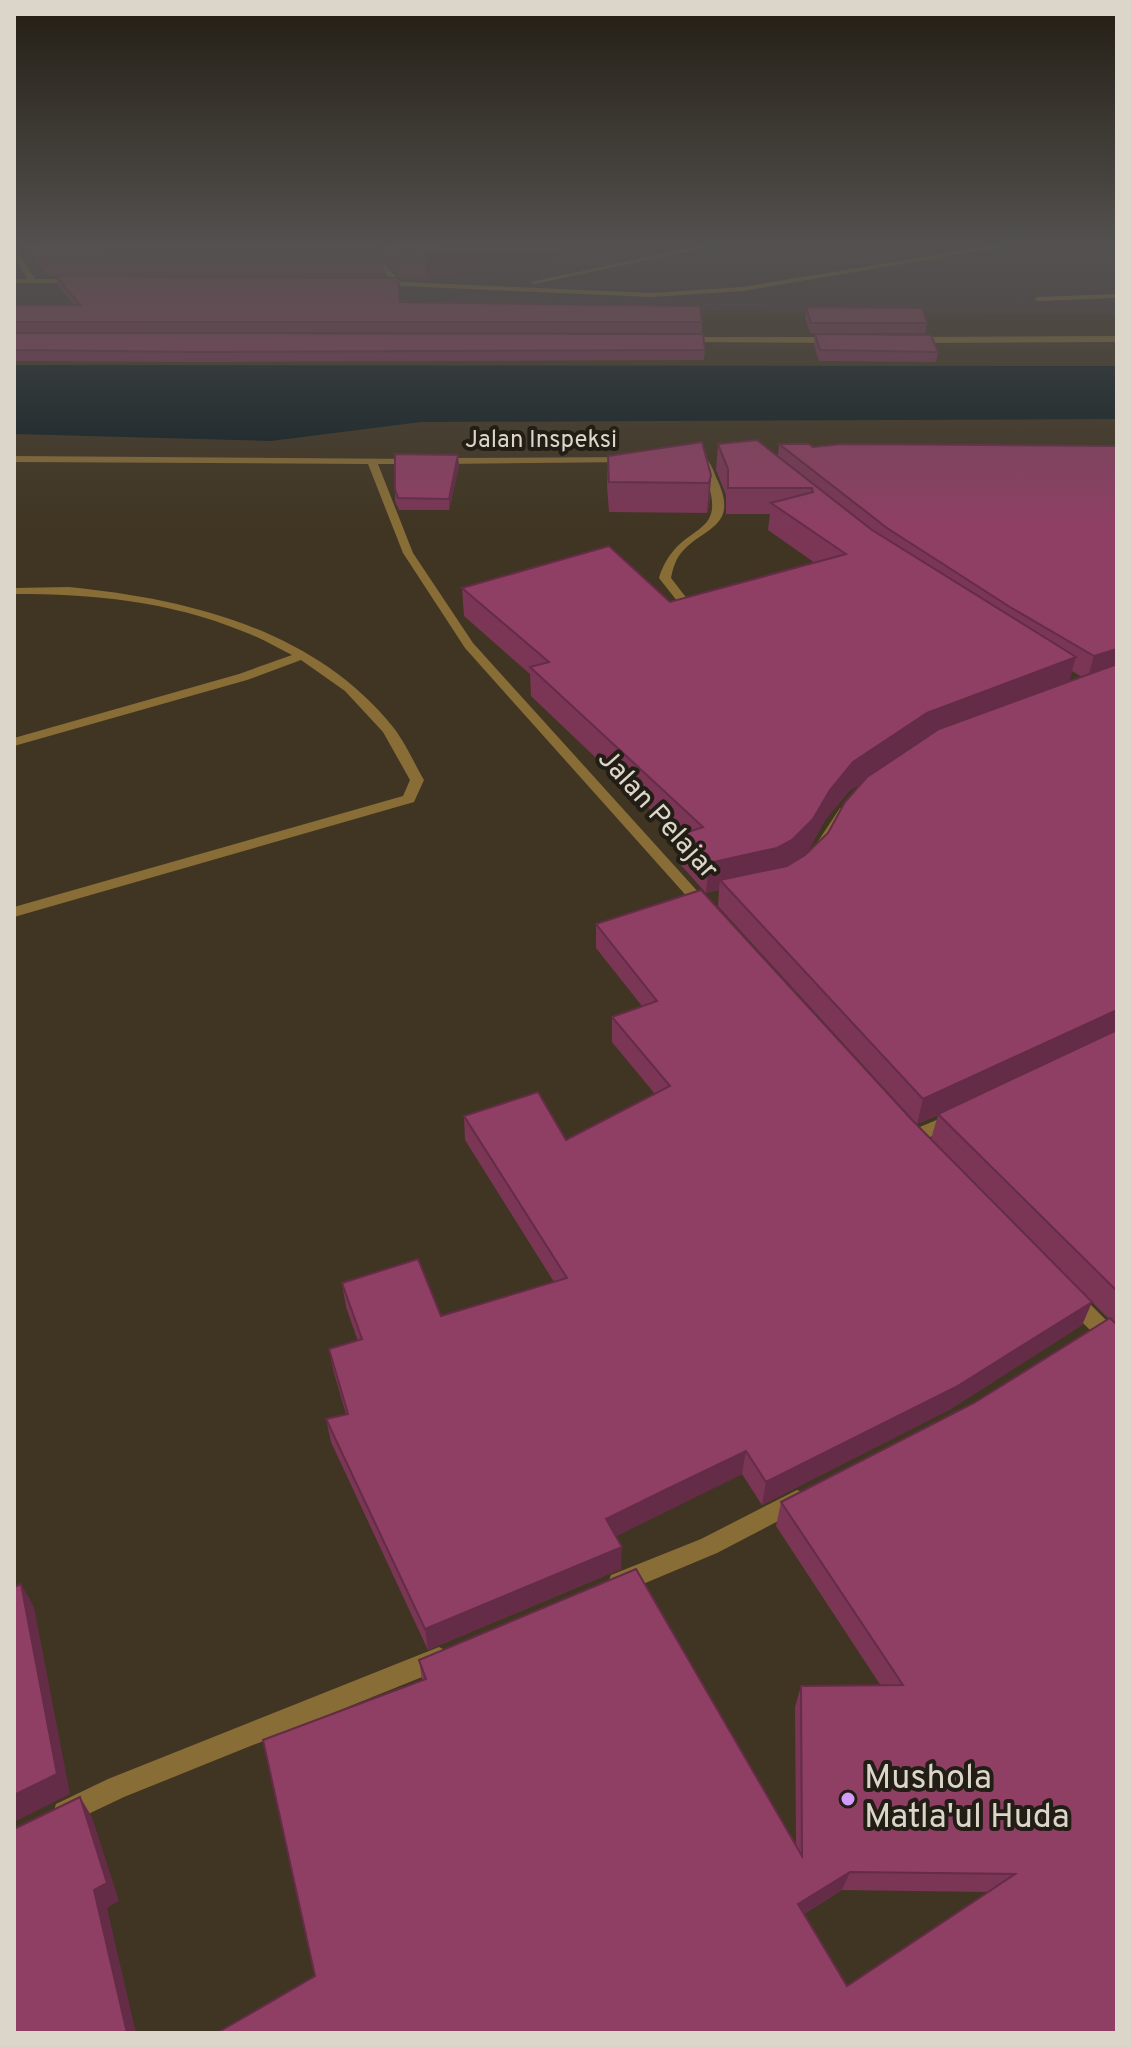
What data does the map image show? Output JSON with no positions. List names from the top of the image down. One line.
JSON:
{"streets":{"street":["Jalan Inspeksi","Jalan Pelajar"]},"crossings":[["Jalan Inspeksi","Jalan Pelajar"]],"places":["Mushola Matla'ul Huda"]}
